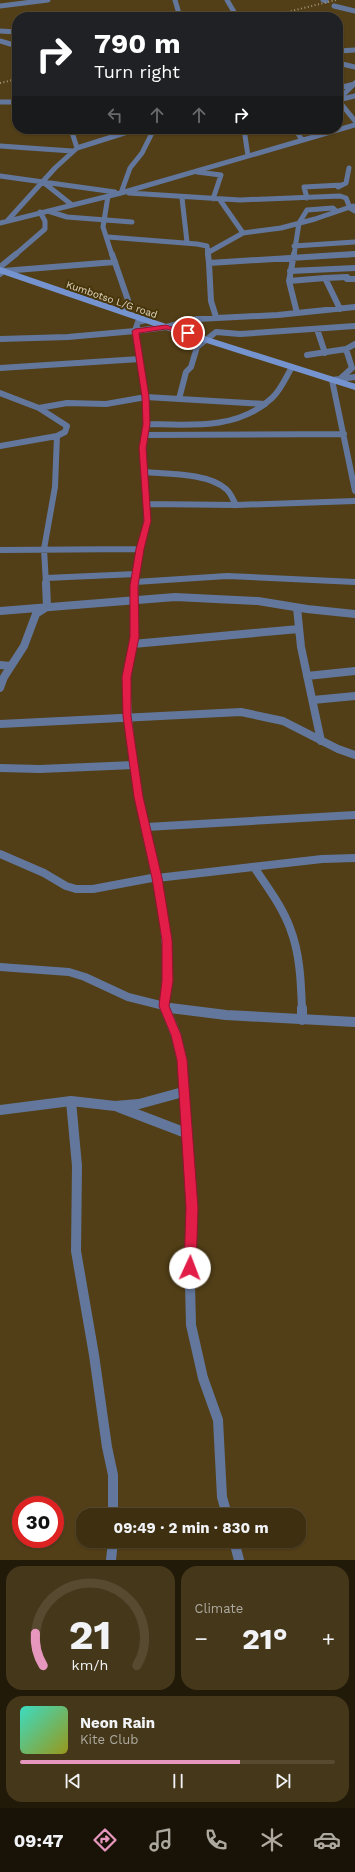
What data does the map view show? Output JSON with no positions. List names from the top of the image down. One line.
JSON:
{"streets":{"main road":["Kumbotso L/G road"]},"page":{"turn":["790 m","Turn right"],"limit":"30","trip":"09:49 · 2 min · 830 m","tile":"Climate","heat":["−","21°","+"],"song":["Neon Rain","Kite Club"],"tabs":"09:47","gauge":["21","km/h"]}}
